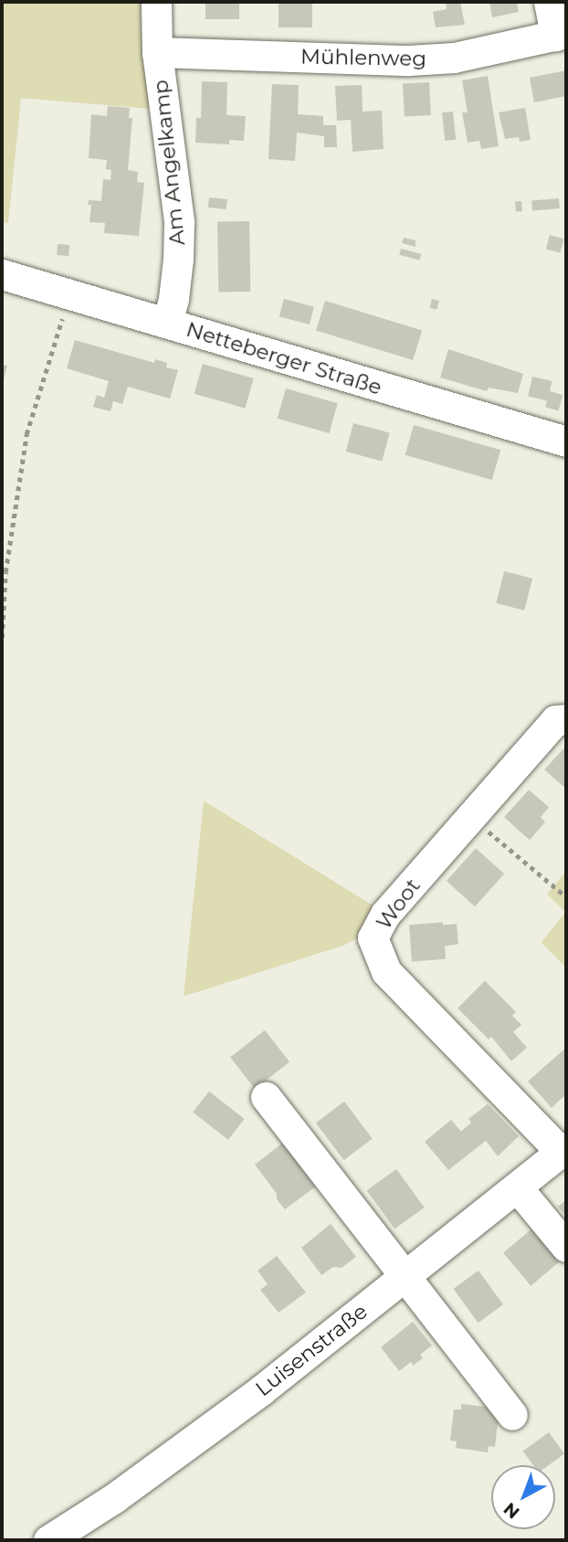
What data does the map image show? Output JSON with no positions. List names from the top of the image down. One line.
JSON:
{"streets":{"street":["Mühlenweg","Am Angelkamp","Netteberger Straße","Woot","Luisenstraße"]},"crossings":[["Mühlenweg","Am Angelkamp"],["Am Angelkamp","Netteberger Straße"],["Woot","Luisenstraße"]],"north":"bottom left"}
